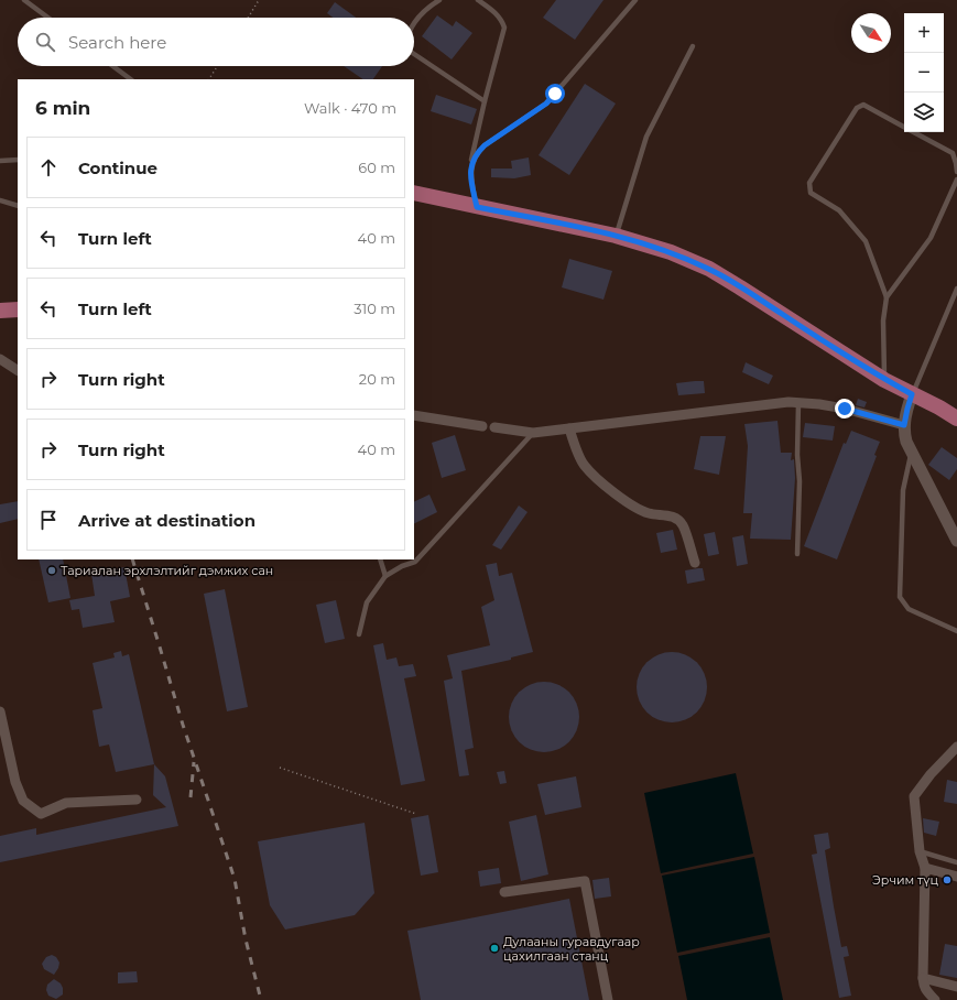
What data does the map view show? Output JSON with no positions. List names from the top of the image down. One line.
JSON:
{"places":["Тариалан эрхлэлтийг дэмжих сан","Эрчим түц","Дулааны гуравдугаар цахилгаан станц"],"north":"bottom right","page":{"map_buttons":["+","−"],"search":"Search here","heading":["6 min","Walk · 470 m"],"list":[["Continue","60 m"],["Turn left","40 m"],["Turn left","310 m"],["Turn right","20 m"],["Turn right","40 m"],"Arrive at destination"]}}
